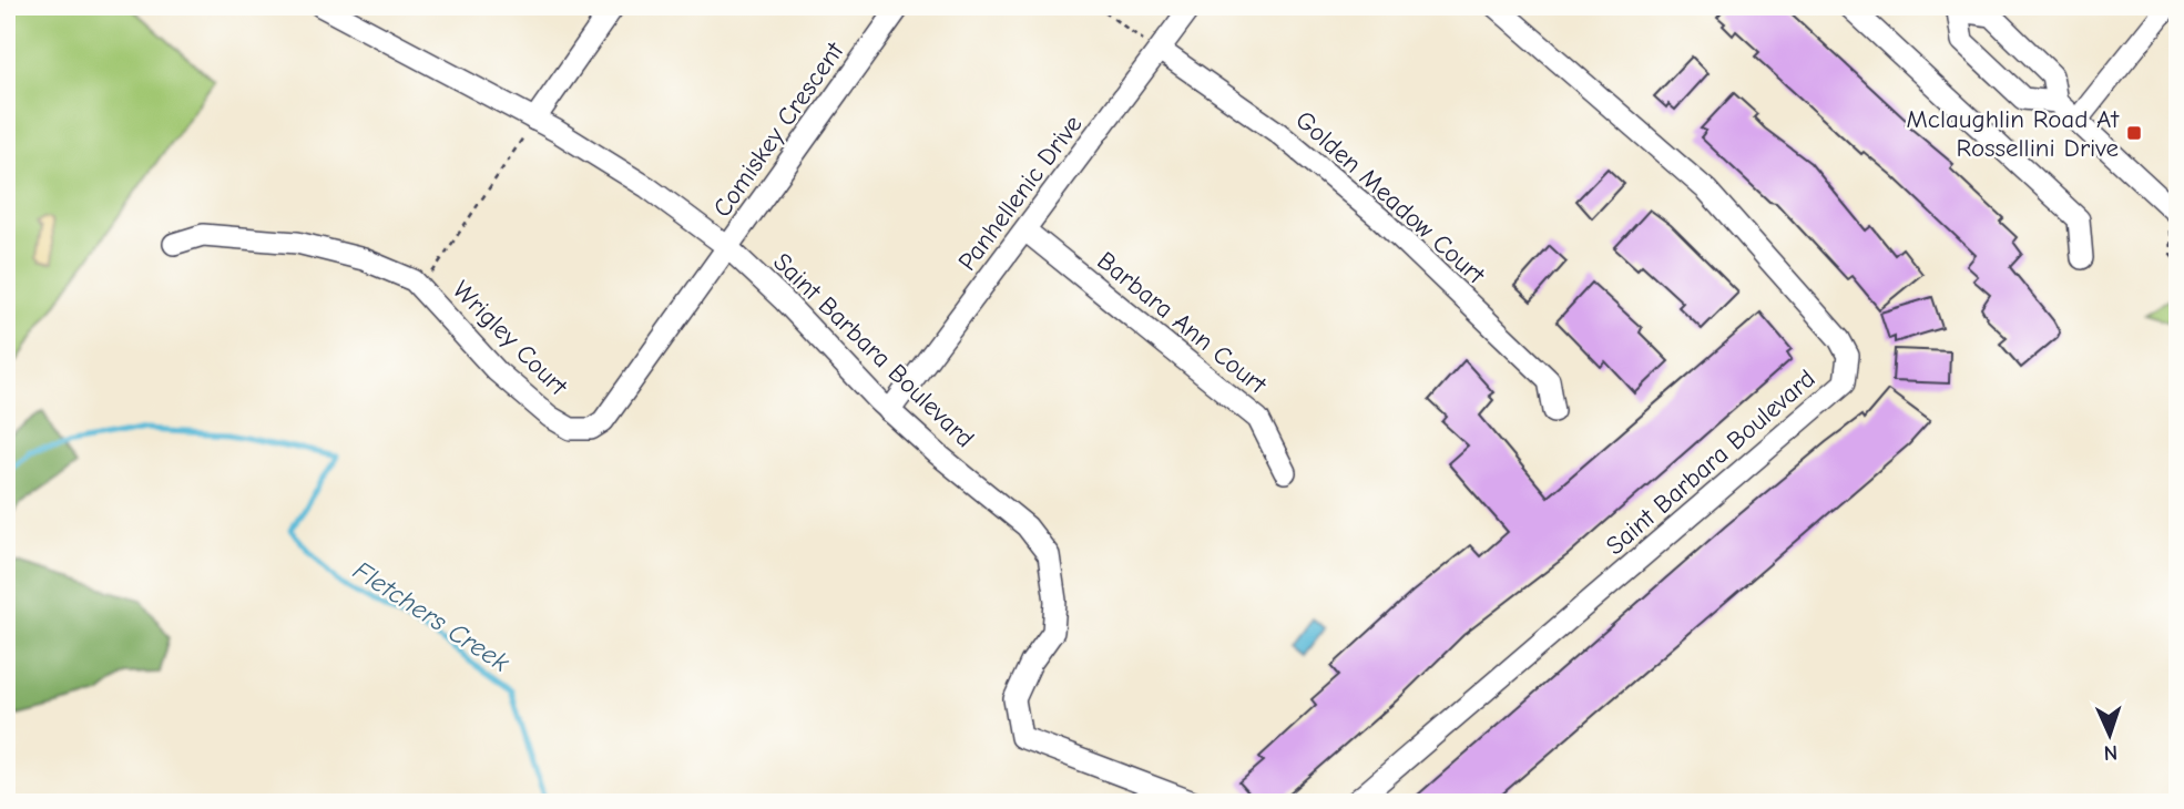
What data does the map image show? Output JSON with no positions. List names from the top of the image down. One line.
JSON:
{"streets":{"street":["Comiskey Crescent","Panhellenic Drive","Golden Meadow Court","Barbara Ann Court","Wrigley Court","Saint Barbara Boulevard"]},"crossings":[["Comiskey Crescent","Wrigley Court"],["Comiskey Crescent","Saint Barbara Boulevard"],["Panhellenic Drive","Golden Meadow Court"],["Panhellenic Drive","Barbara Ann Court"],["Panhellenic Drive","Saint Barbara Boulevard"],["Wrigley Court","Saint Barbara Boulevard"]],"water":["Fletchers Creek"],"places":{"transit":["Mclaughlin Road At Rossellini Drive"]},"north":"bottom"}
